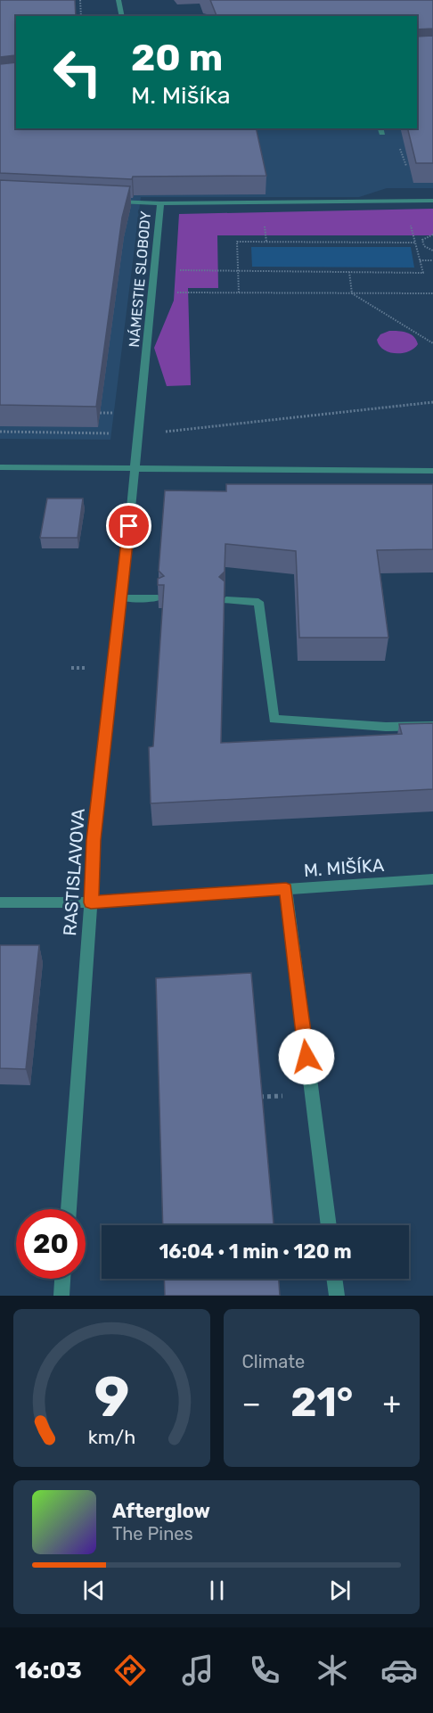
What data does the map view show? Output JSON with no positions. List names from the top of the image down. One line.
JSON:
{"streets":{"street":["NÁMESTIE SLOBODY","M. MIŠÍKA","RASTISLAVOVA"]},"crossings":[["NÁMESTIE SLOBODY","RASTISLAVOVA"],["M. MIŠÍKA","RASTISLAVOVA"]],"page":{"turn":["20 m","M. Mišíka"],"limit":"20","trip":"16:04 · 1 min · 120 m","tile":"Climate","heat":["−","21°","+"],"song":["Afterglow","The Pines"],"tabs":"16:03","gauge":["9","km/h"]}}
